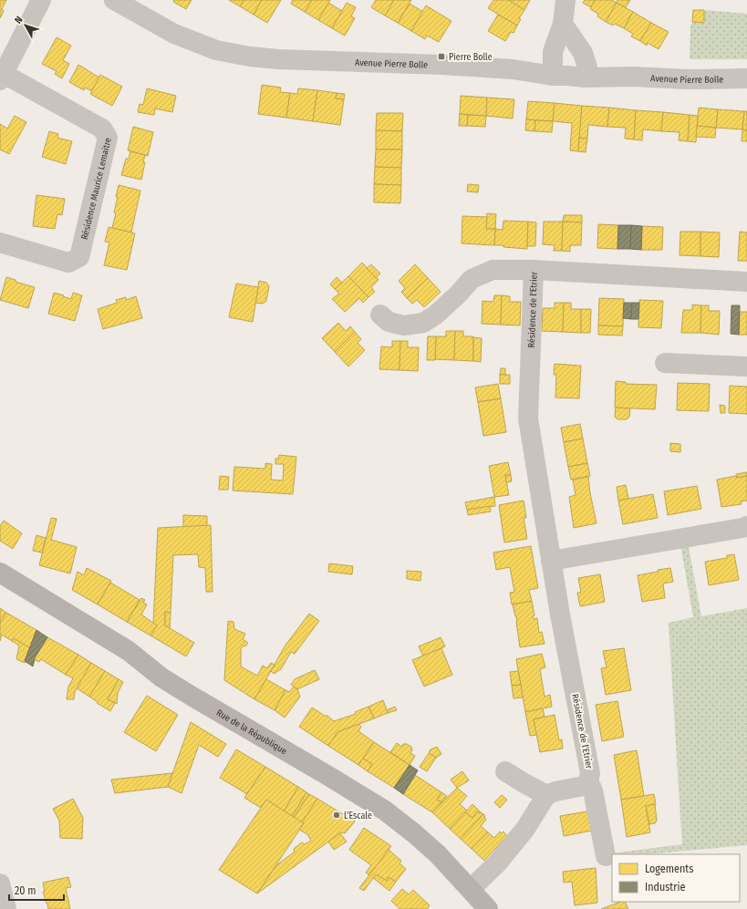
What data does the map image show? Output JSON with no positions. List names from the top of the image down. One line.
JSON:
{"streets":{"main road":["Rue de la République"],"street":["Avenue Pierre Bolle","Résidence Maurice Lemaitre","Résidence de l'Etrier"]},"places":{"transit":["Pierre Bolle"],"other":["L'Escale"]},"legend":["Logements","Industrie"],"scale_bar":"20 m","north":"top left"}
